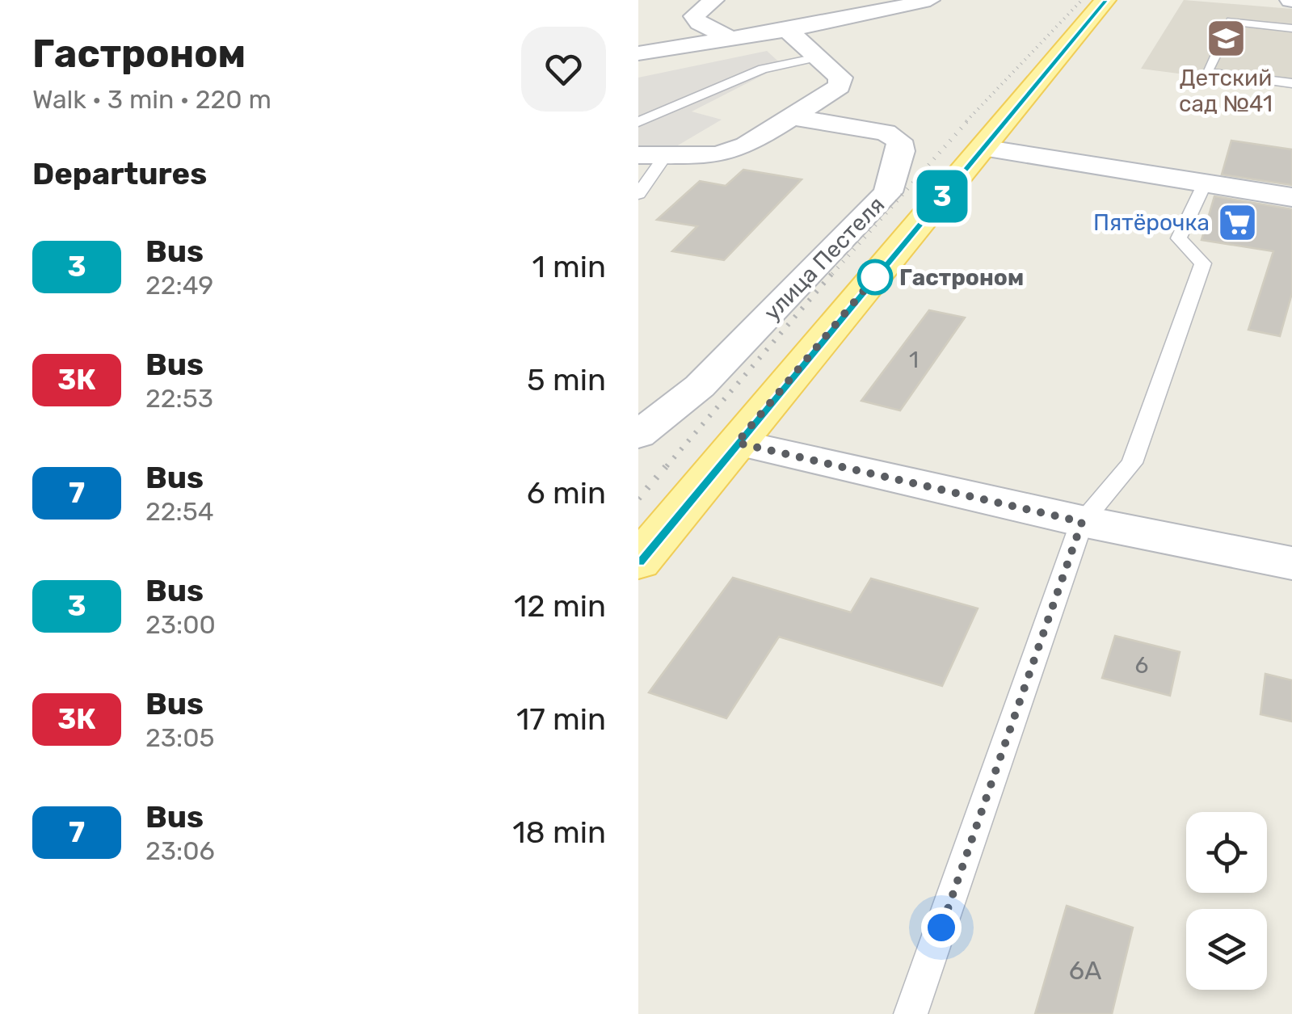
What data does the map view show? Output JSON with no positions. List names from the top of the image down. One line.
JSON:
{"streets":{"main road":["улица Пестеля"]},"places":{"school or university":["Детский сад №41"],"supermarket":["Пятёрочка"],"other":["Гастроном"]},"lines":["bus line 3"],"house_numbers":["1","6","6А"],"page":{"heading":[["Гастроном","Walk · 3 min · 220 m"],"Departures"],"on_map":"3","list":[{"mark":"3","name":"Bus","note":"22:49","value":"1 min"},{"mark":"3К","name":"Bus","note":"22:53","value":"5 min"},{"mark":"7","name":"Bus","note":"22:54","value":"6 min"},{"mark":"3","name":"Bus","note":"23:00","value":"12 min"},{"mark":"3К","name":"Bus","note":"23:05","value":"17 min"},{"mark":"7","name":"Bus","note":"23:06","value":"18 min"}]}}
